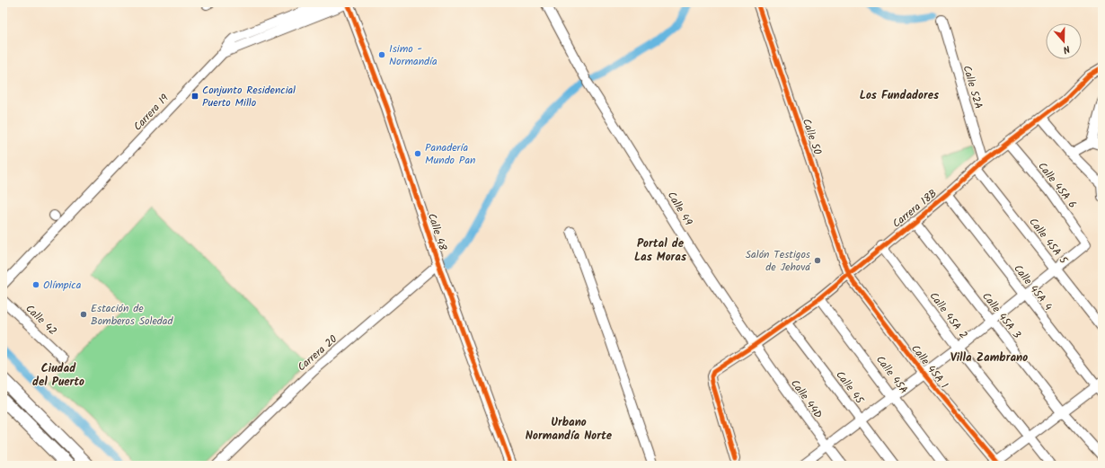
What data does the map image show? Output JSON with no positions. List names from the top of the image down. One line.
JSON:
{"streets":{"street":["Calle 52A","Carrera 19","Calle 50","Calle 45A 6","Calle 49","Carrera 18B","Calle 48","Calle 45A 5","Calle 45A 4","Calle 45A 2","Calle 45A 3","Calle 42","Carrera 20","Calle 45A 1","Calle 45A","Calle 45","Calle 44D"]},"crossings":[["Calle 52A","Carrera 18B"],["Calle 52A","Calle 45A 5"],["Carrera 19","Calle 48"],["Calle 50","Carrera 18B"],["Calle 50","Calle 45A 1"],["Calle 45A 6","Carrera 18B"],["Calle 45A 6","Calle 45A 5"],["Calle 49","Carrera 18B"],["Calle 49","Calle 44D"],["Carrera 18B","Calle 45A 5"],["Carrera 18B","Calle 45A 4"],["Carrera 18B","Calle 45A 2"],["Carrera 18B","Calle 45A 3"],["Carrera 18B","Calle 45A 1"],["Carrera 18B","Calle 45A"],["Carrera 18B","Calle 45"],["Carrera 18B","Calle 44D"],["Calle 48","Carrera 20"]],"districts":["Los Fundadores","Portal de Las Moras","Villa Zambrano","Ciudad del Puerto","Urbano Normandía Norte"],"places":{"other":["Isimo - Normandía","Panadería Mundo Pan","Salón Testigos de Jehová","Olímpica","Estación de Bomberos Soledad"],"transit":["Conjunto Residencial Puerto Millo"]},"north":"bottom"}
